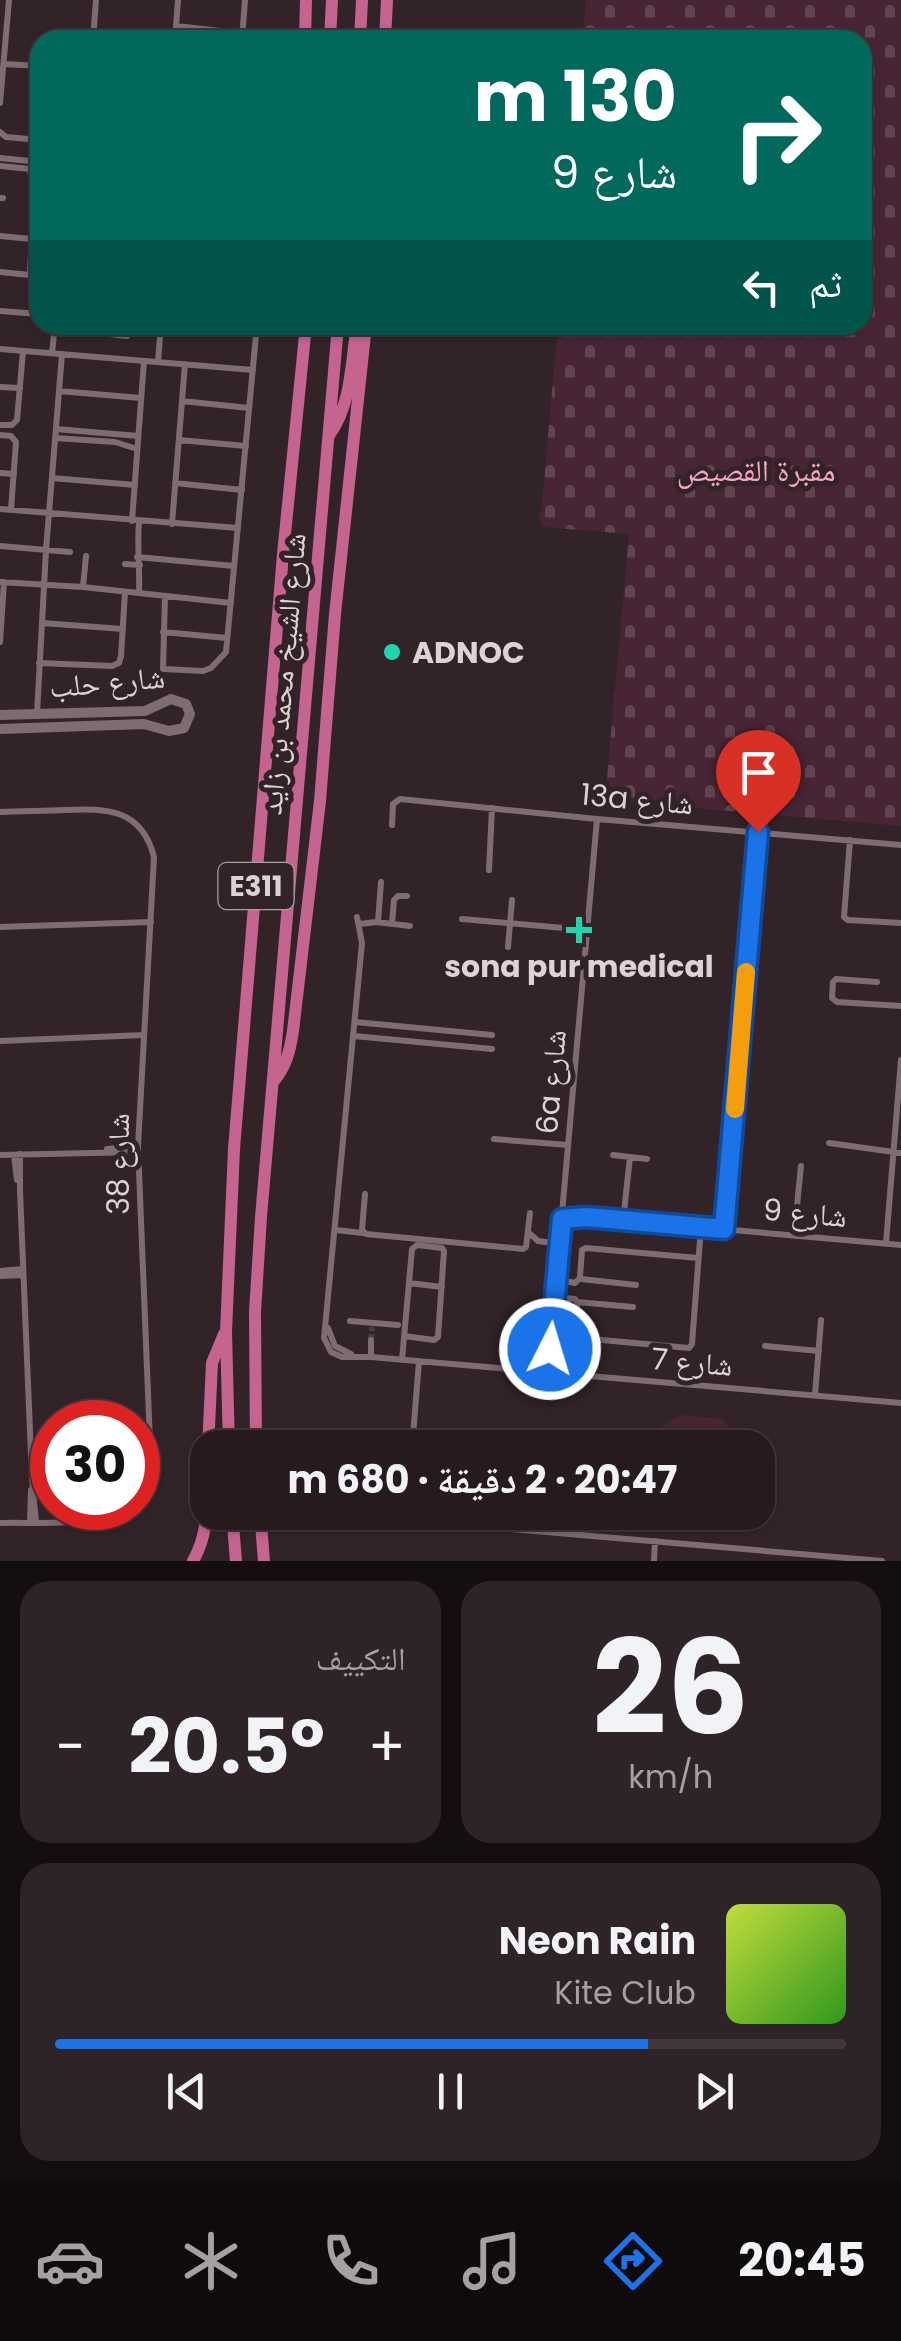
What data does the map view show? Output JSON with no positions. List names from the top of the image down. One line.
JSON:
{"streets":{"highway":["شارع الشيخ محمد بن زايد","E311"],"street":["شارع حلب","13a شارع","6a شارع","شارع 38","شارع 9","شارع 7"]},"crossings":[["13a شارع","6a شارع"],["6a شارع","شارع 9"],["6a شارع","شارع 7"]],"parks":["مقبرة القصيص"],"places":{"other":["ADNOC"],"health":["sona pur medical"]},"page":{"turn":["130 m","شارع 9"],"then":"ثم","limit":"30","trip":"20:47 · 2 دقيقة · 680 m","tile":[["26","km/h"],"التكييف"],"heat":["−","20.5°","+"],"song":["Neon Rain","Kite Club"],"tabs":"20:45"}}
